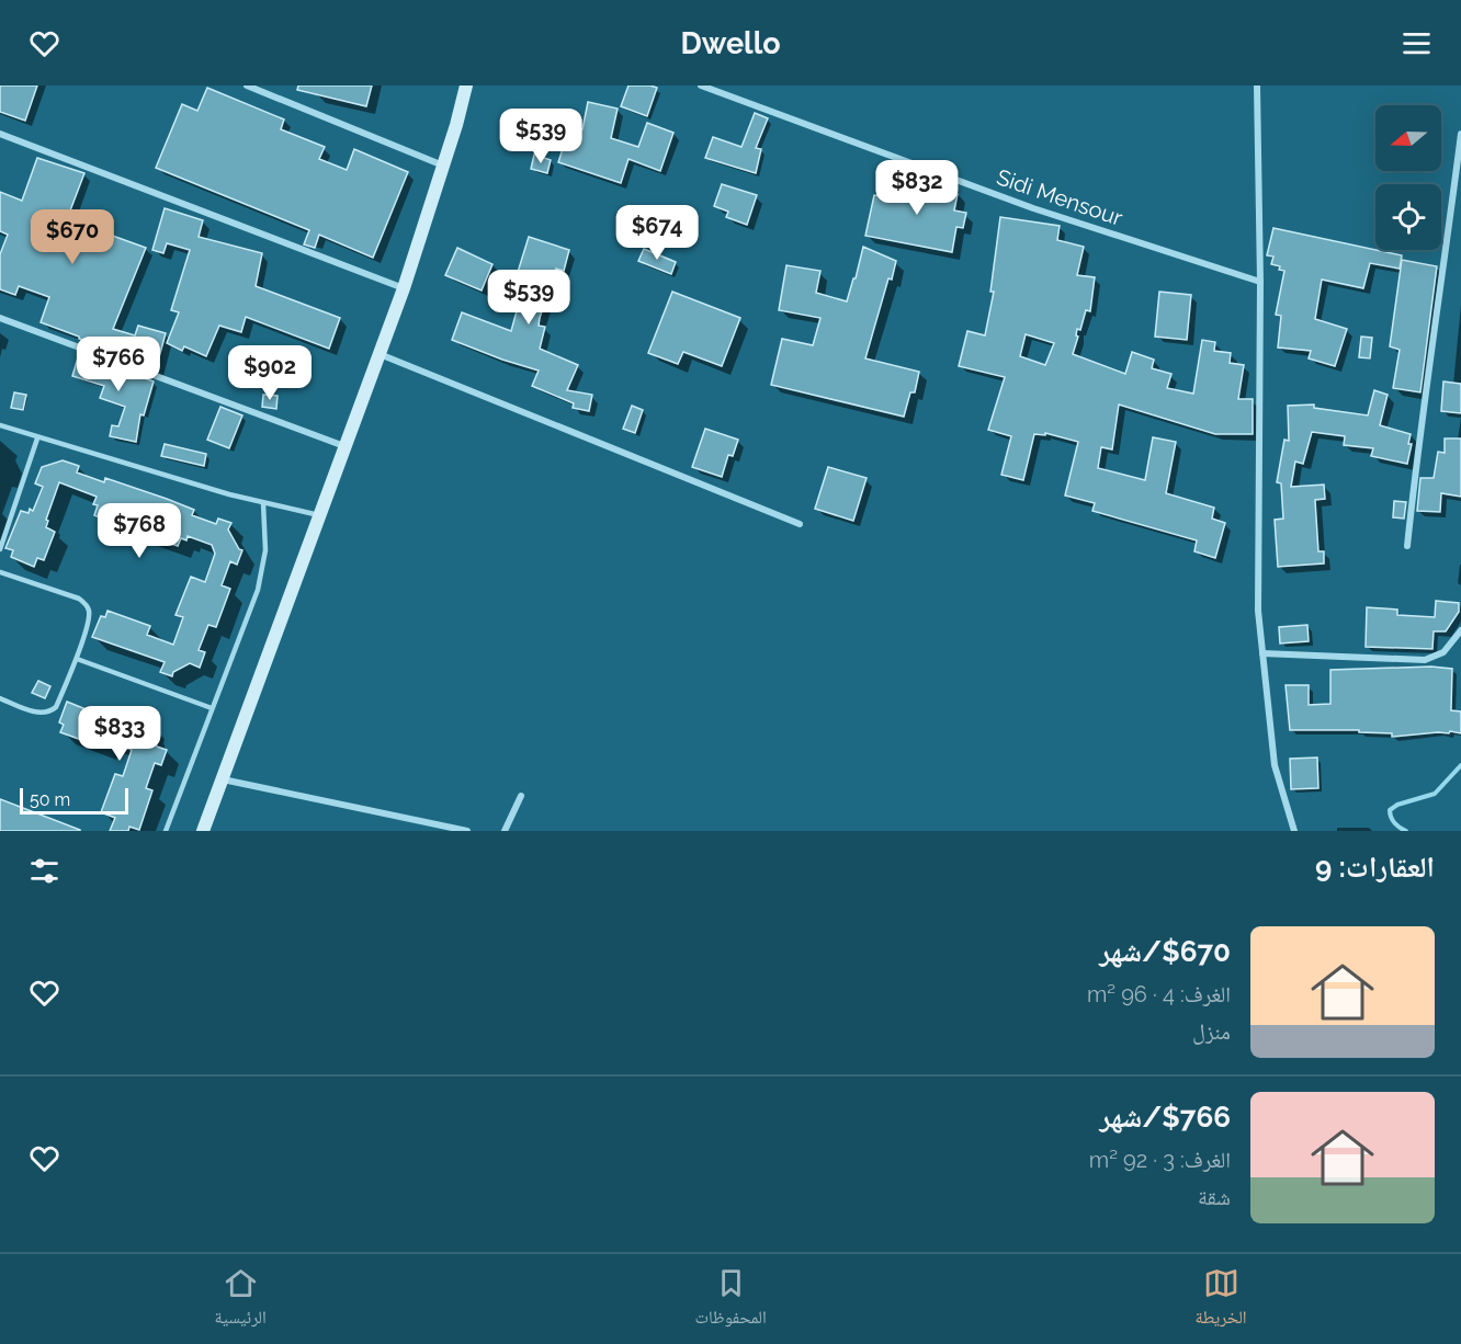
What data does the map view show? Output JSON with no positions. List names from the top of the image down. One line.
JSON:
{"streets":{"street":["Sidi Mensour"]},"scale_bar":"50 m","north":"left","page":{"header":"Dwello","price":["$539","$832","$674","$670","$539","$766","$902","$768","$833"],"scale":"50 m","heading":"العقارات: 9","list":[{"name":"$670/شهر","note":"الغرف: 4 · 96 m² · منزل"},{"name":"$766/شهر","note":"الغرف: 3 · 92 m² · شقة"}],"tabs":["الخريطة","المحفوظات","الرئيسية"]}}
